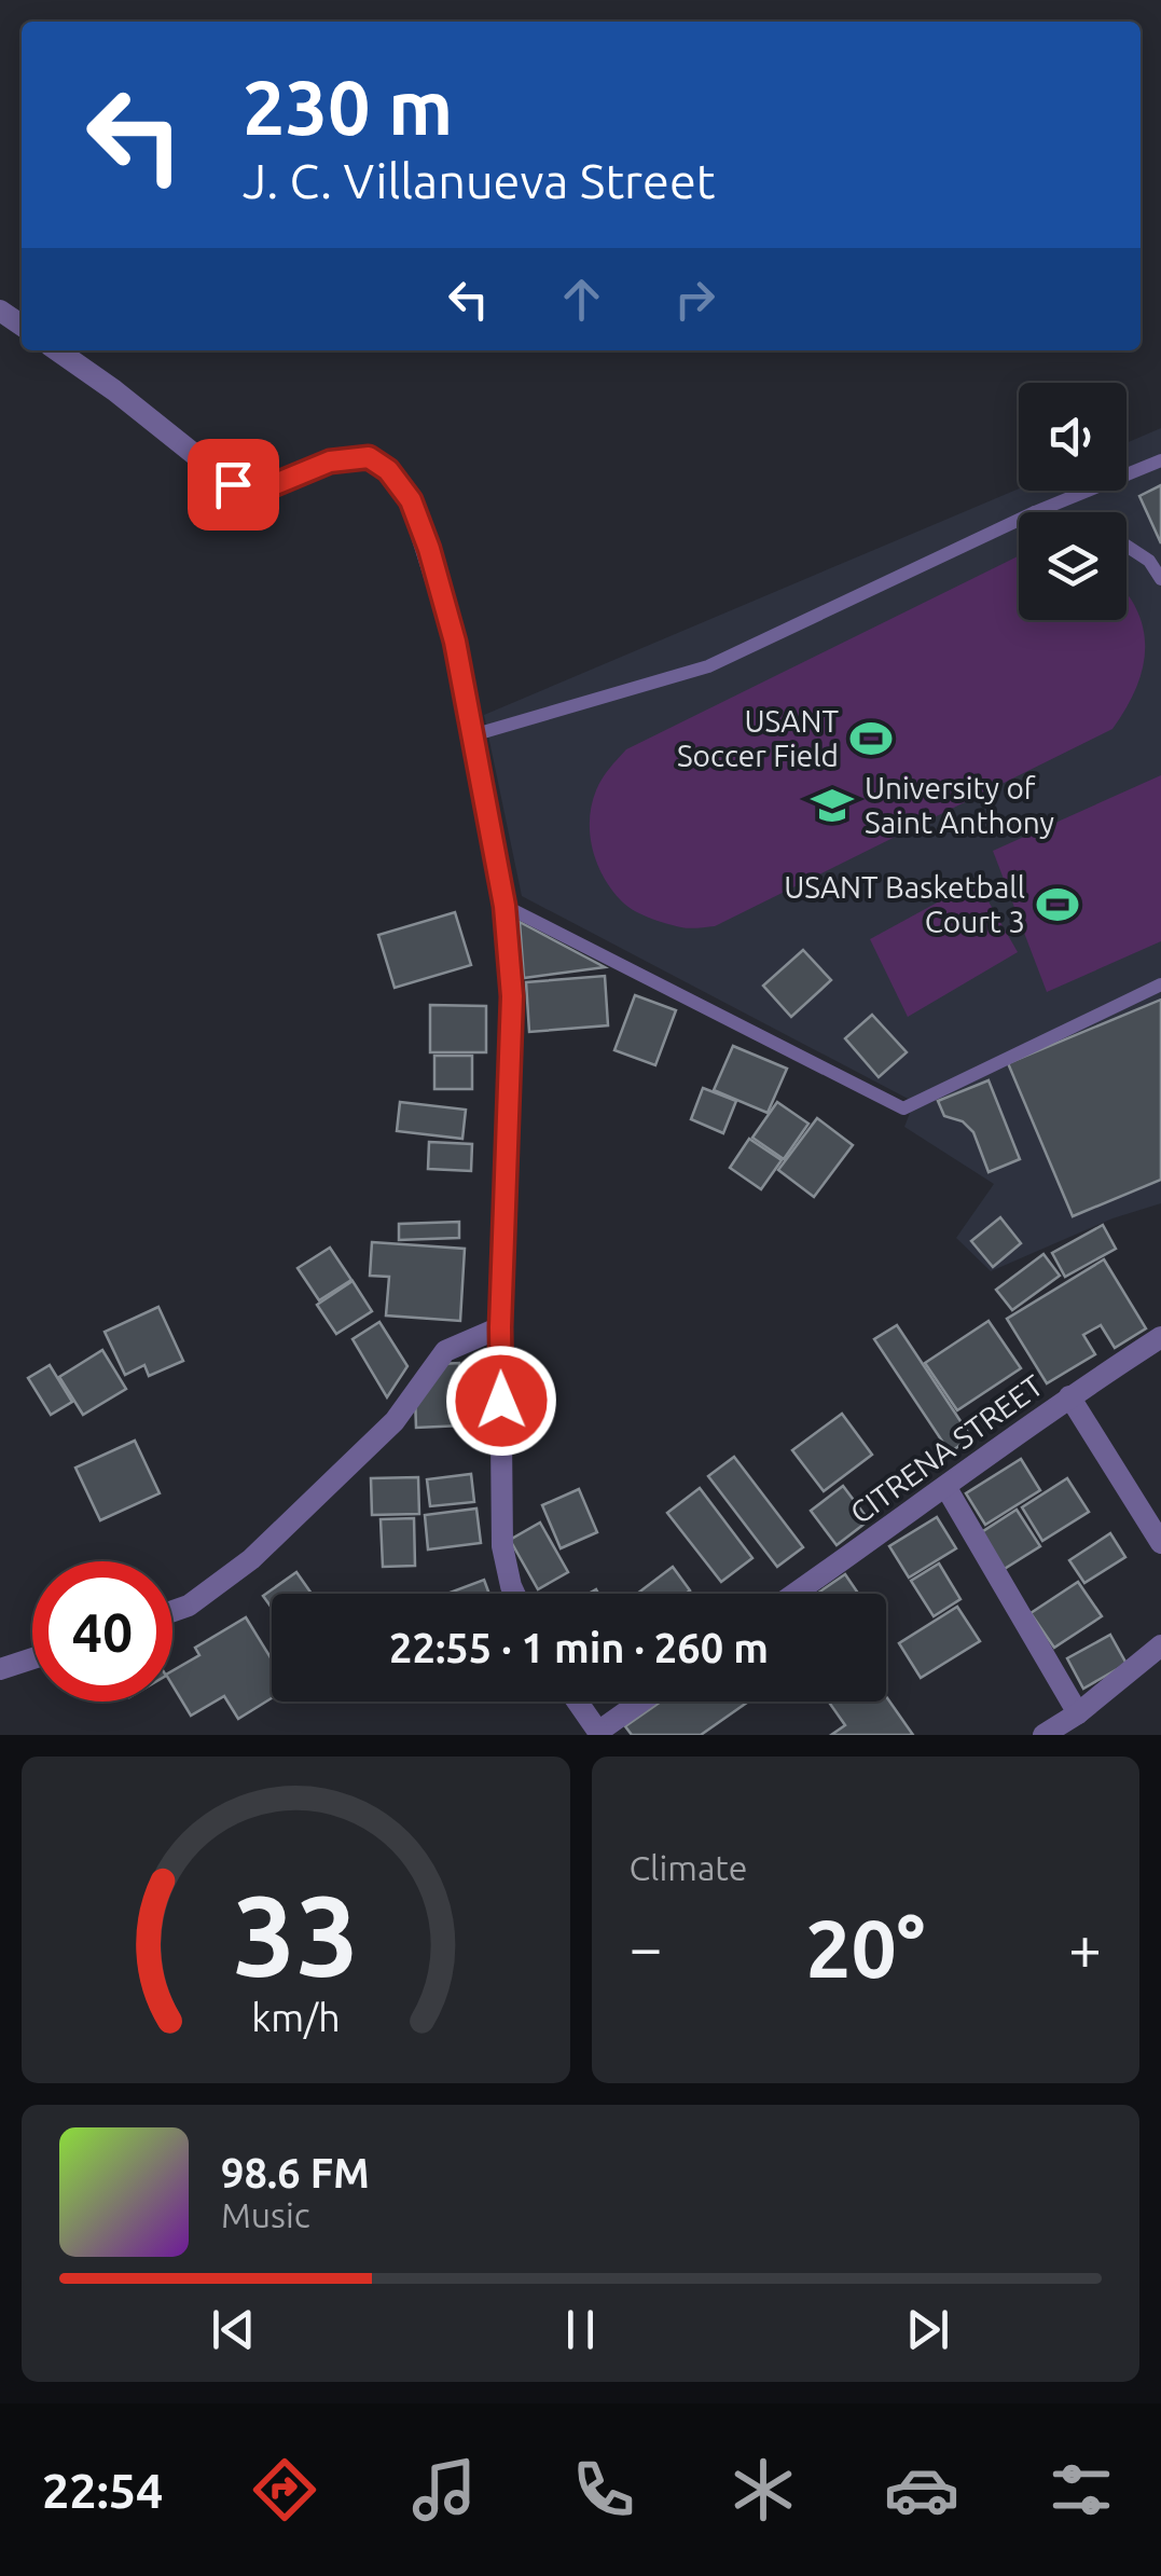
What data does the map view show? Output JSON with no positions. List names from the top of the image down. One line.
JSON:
{"streets":{"street":["CITRENA STREET"]},"places":{"sports":["USANT Soccer Field","USANT Basketball Court 3"],"school or university":["University of Saint Anthony"]},"page":{"turn":["230 m","J. C. Villanueva Street"],"limit":"40","trip":"22:55 · 1 min · 260 m","tile":"Climate","heat":["−","20°","+"],"song":["98.6 FM","Music"],"tabs":"22:54","gauge":["33","km/h"]}}
